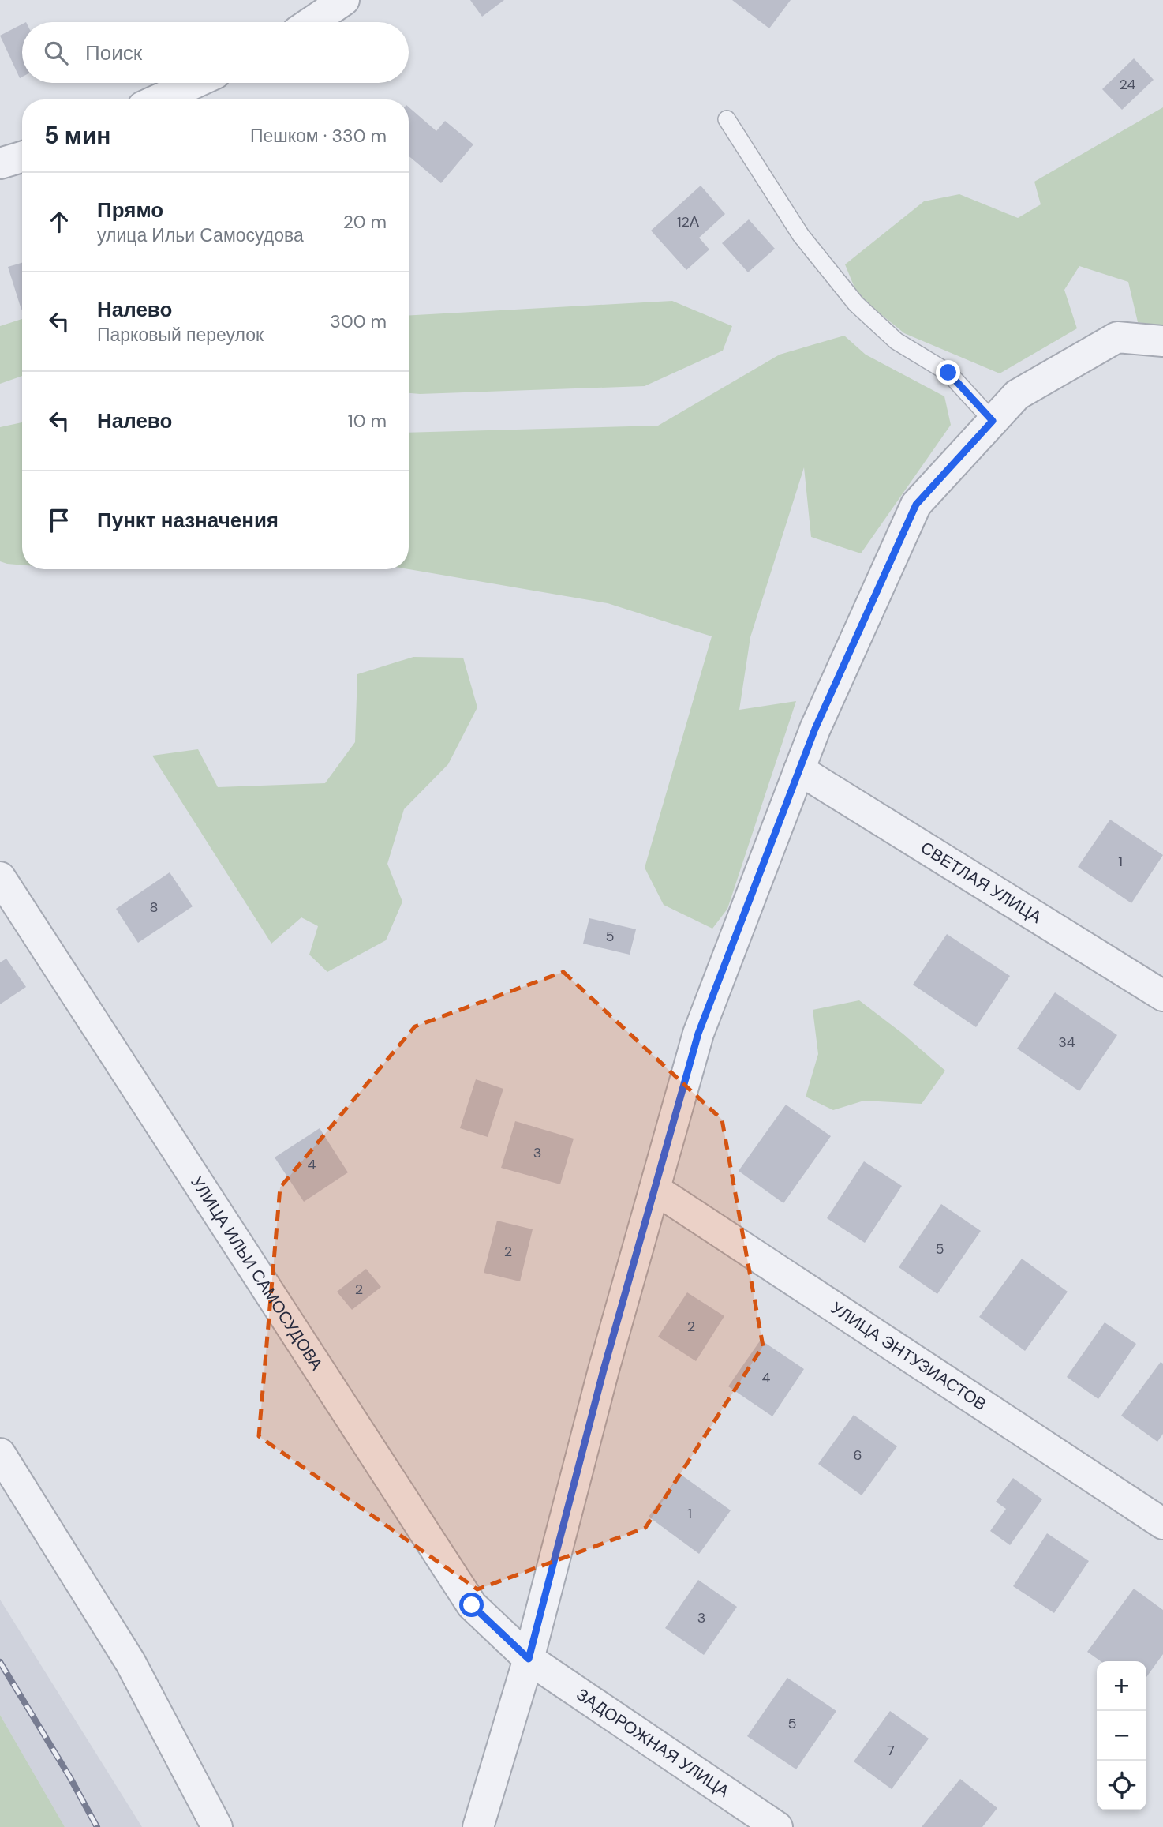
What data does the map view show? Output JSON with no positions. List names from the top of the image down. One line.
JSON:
{"streets":{"street":["СВЕТЛАЯ УЛИЦА","УЛИЦА ИЛЬИ САМОСУДОВА","УЛИЦА ЭНТУЗИАСТОВ","ЗАДОРОЖНАЯ УЛИЦА"]},"crossings":[["УЛИЦА ИЛЬИ САМОСУДОВА","ЗАДОРОЖНАЯ УЛИЦА"]],"house_numbers":["24","12А","1","8","5","34","3","4","5","2","2","2","4","6","1","3","5","7"],"page":{"search":"Поиск","heading":["5 мин","Пешком · 330 m"],"list":[["Прямо","улица Ильи Самосудова","20 m"],["Налево","Парковый переулок","300 m"],["Налево","10 m"],"Пункт назначения"],"map_buttons":["+","−"]}}
